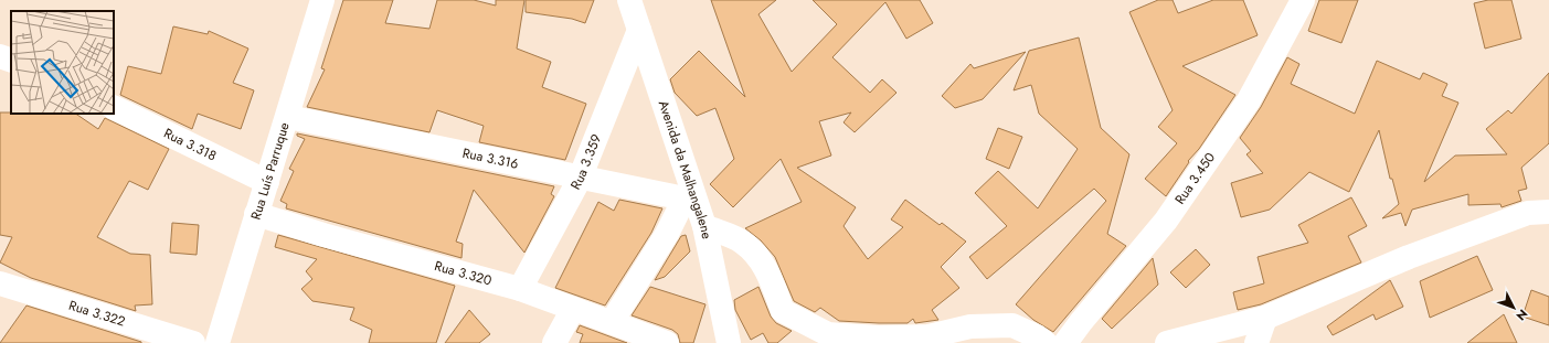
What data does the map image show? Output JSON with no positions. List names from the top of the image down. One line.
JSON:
{"streets":{"street":["Rua 3.318","Rua 3.316","Rua 3.359","Avenida da Malhangalene","Rua Luís Parruque","Rua 3.450","Rua 3.320","Rua 3.322"]},"crossings":[["Rua 3.318","Rua Luís Parruque"],["Rua 3.316","Rua 3.359"],["Rua 3.316","Avenida da Malhangalene"],["Rua 3.316","Rua Luís Parruque"],["Rua 3.359","Avenida da Malhangalene"],["Rua 3.359","Rua 3.320"],["Rua Luís Parruque","Rua 3.320"]],"north":"bottom right"}
